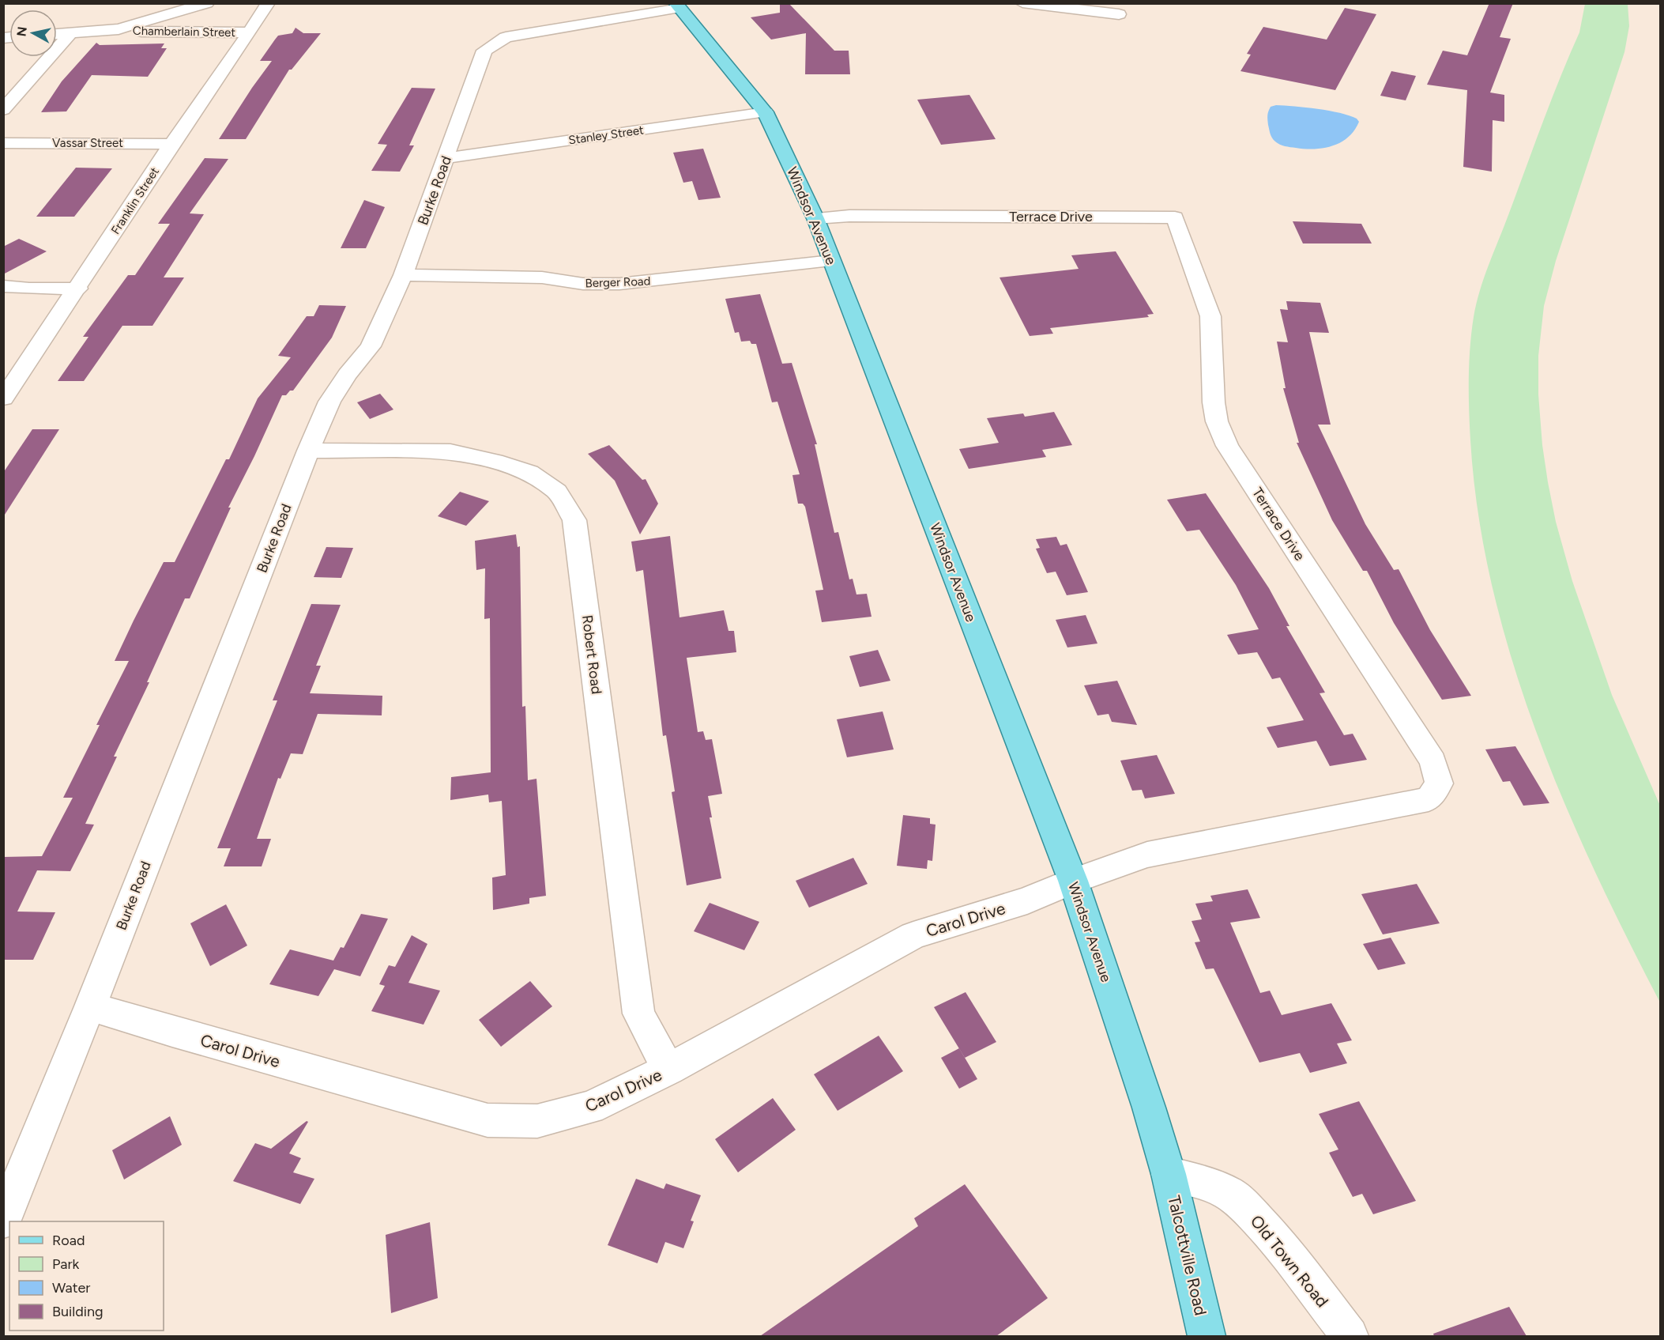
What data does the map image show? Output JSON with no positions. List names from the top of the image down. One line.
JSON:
{"streets":{"main road":["Windsor Avenue","Talcottville Road"],"street":["Chamberlain Street","Stanley Street","Vassar Street","Burke Road","Franklin Street","Terrace Drive","Berger Road","Robert Road","Carol Drive","Old Town Road"]},"crossings":[["Chamberlain Street","Franklin Street"],["Stanley Street","Burke Road"],["Stanley Street","Windsor Avenue"],["Vassar Street","Franklin Street"],["Burke Road","Windsor Avenue"],["Burke Road","Berger Road"],["Burke Road","Robert Road"],["Burke Road","Carol Drive"],["Windsor Avenue","Terrace Drive"],["Windsor Avenue","Berger Road"],["Windsor Avenue","Carol Drive"],["Windsor Avenue","Talcottville Road"],["Windsor Avenue","Old Town Road"],["Terrace Drive","Carol Drive"],["Robert Road","Carol Drive"],["Talcottville Road","Old Town Road"]],"legend":["Road","Park","Water","Building"],"north":"left"}
